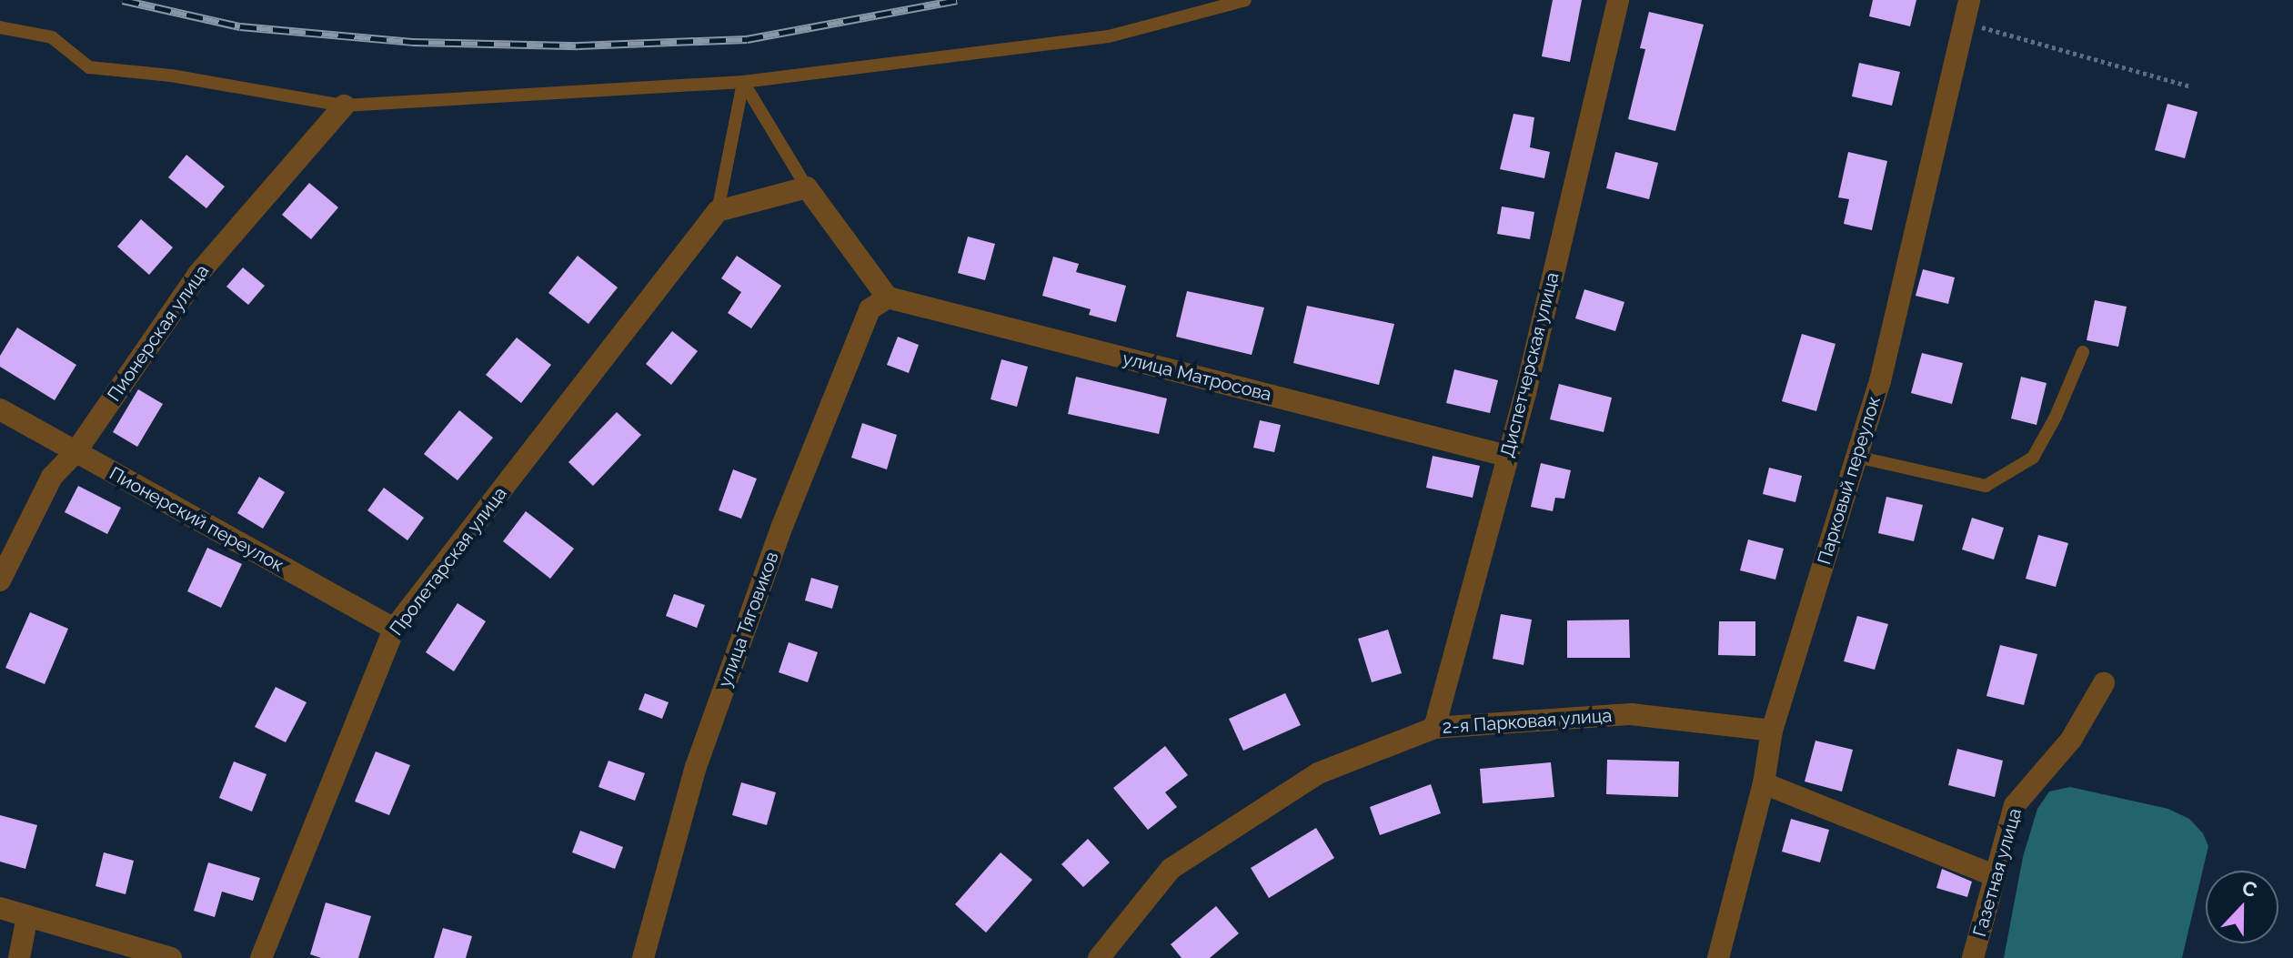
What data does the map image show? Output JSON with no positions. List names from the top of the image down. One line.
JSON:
{"streets":{"street":["Пионерская улица","Диспетчерская улица","улица Матросова","Парковый переулок","Пионерский переулок","Пролетарская улица","улица Тяговиков","2-я Парковая улица","Газетная улица"]},"crossings":[["Пионерская улица","Пионерский переулок"],["Диспетчерская улица","улица Матросова"],["Диспетчерская улица","2-я Парковая улица"],["улица Матросова","улица Тяговиков"],["Парковый переулок","2-я Парковая улица"],["Пионерский переулок","Пролетарская улица"]],"north":"top"}
